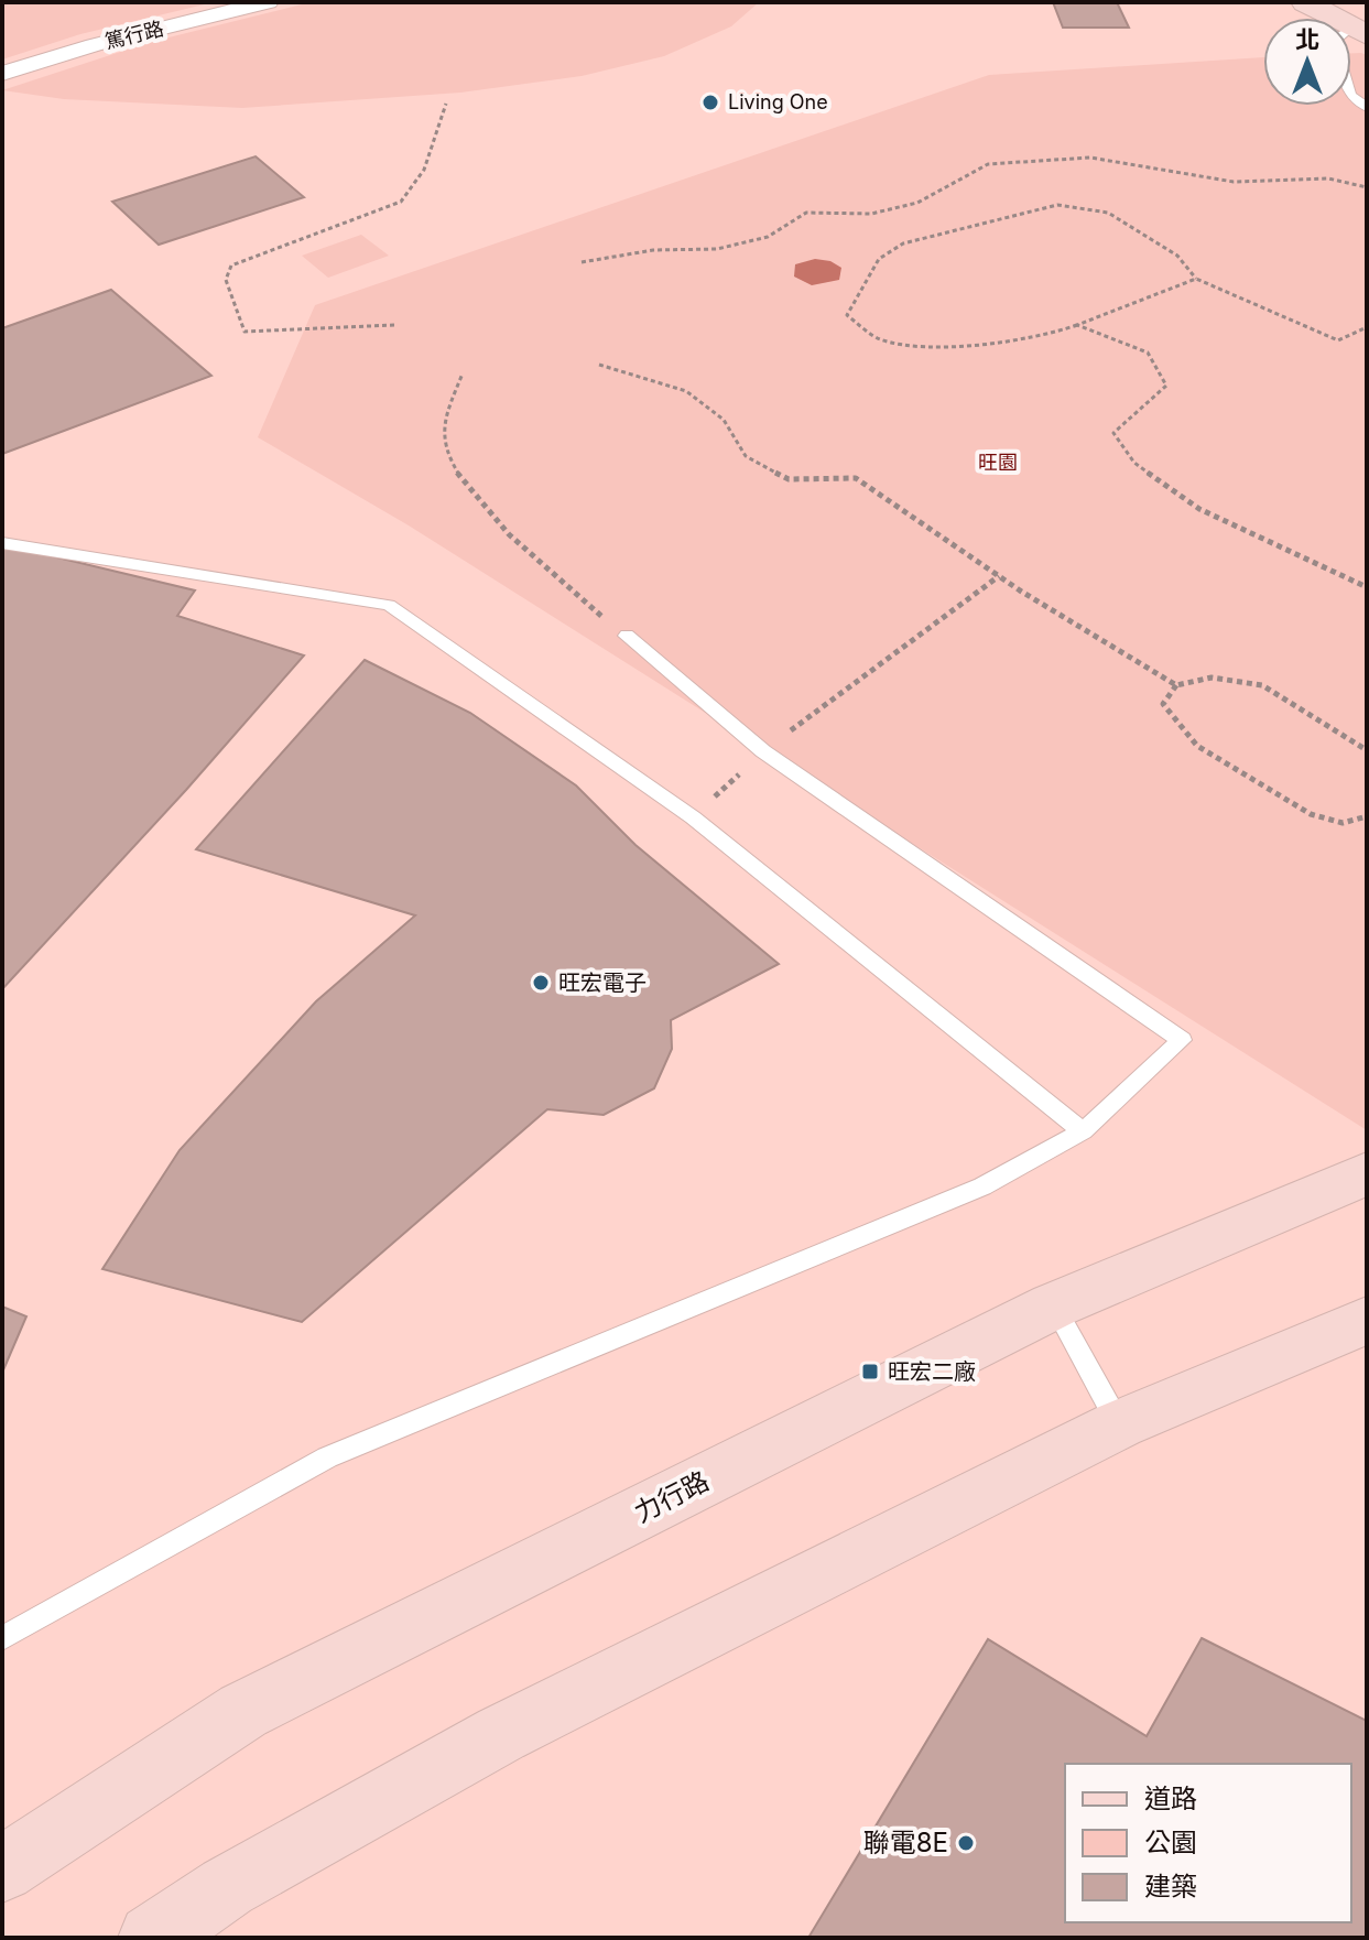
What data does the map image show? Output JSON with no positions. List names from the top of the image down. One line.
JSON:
{"streets":{"street":["篤行路","力行路"]},"parks":["旺園"],"places":{"other":["Living One","旺宏電子","聯電8E"],"transit":["旺宏二廠"]},"legend":["道路","公園","建築"],"north":"top"}
